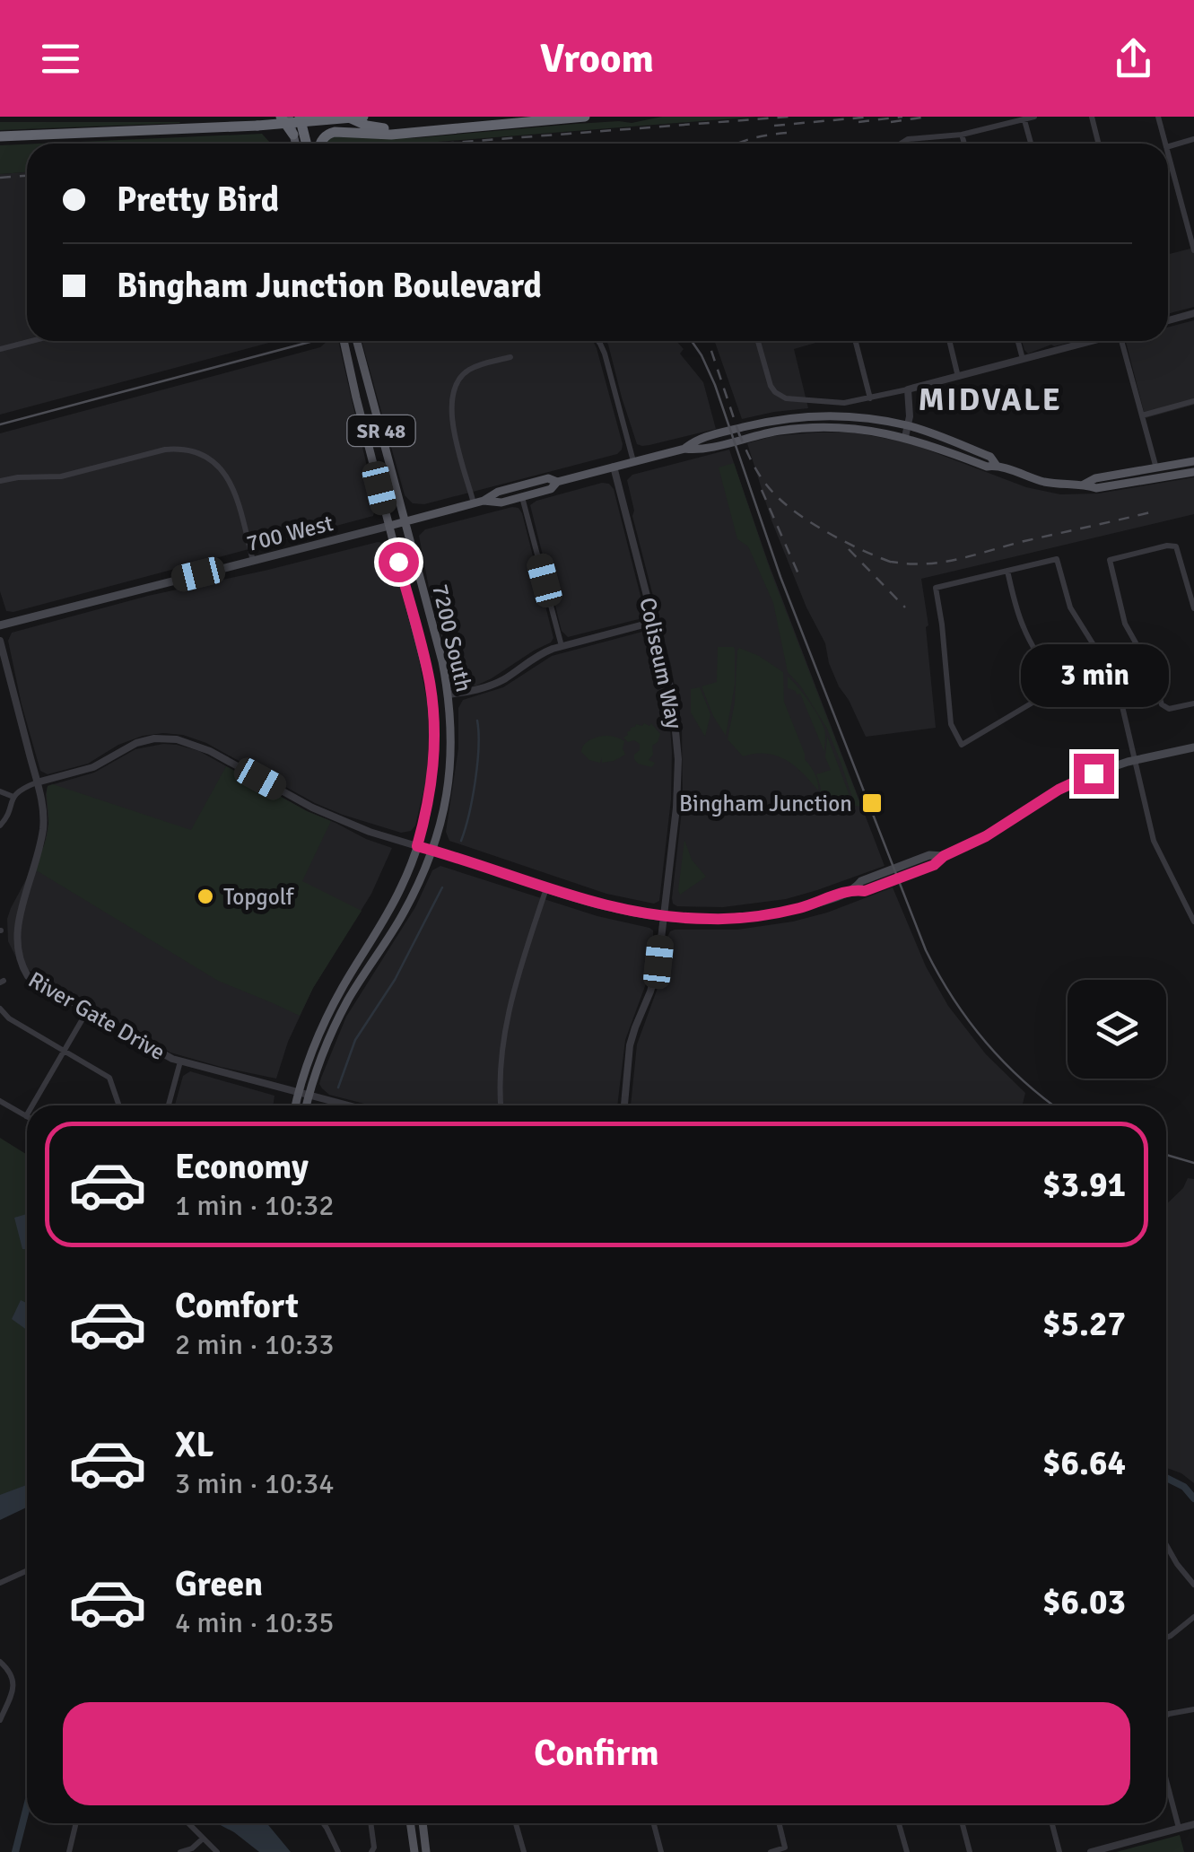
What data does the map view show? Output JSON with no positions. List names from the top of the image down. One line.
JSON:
{"streets":{"main road":["SR 48","700 West","7200 South"],"street":["Coliseum Way","River Gate Drive"]},"crossings":[["SR 48","7200 South"],["SR 48","River Gate Drive"],["700 West","7200 South"],["700 West","Coliseum Way"]],"districts":["MIDVALE"],"places":{"transit":["Bingham Junction"],"other":["Topgolf"]},"page":{"header":"Vroom","banner":["Pretty Bird","Bingham Junction Boulevard"],"bubble":"3 min","list":[{"name":"Economy","note":"1 min · 10:32","value":"$3.91"},{"name":"Comfort","note":"2 min · 10:33","value":"$5.27"},{"name":"XL","note":"3 min · 10:34","value":"$6.64"},{"name":"Green","note":"4 min · 10:35","value":"$6.03"}],"buttons":"Confirm"}}
